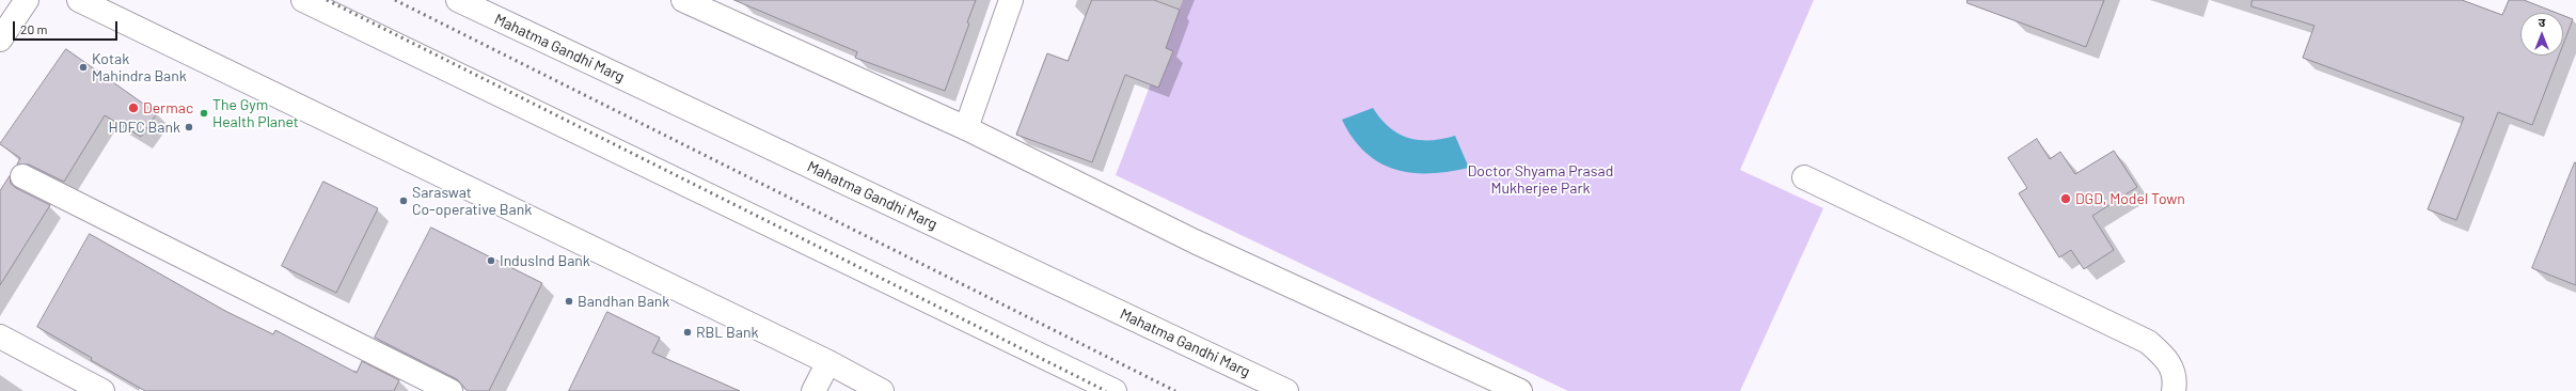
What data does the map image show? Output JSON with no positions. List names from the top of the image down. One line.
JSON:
{"streets":{"street":["Mahatma Gandhi Marg"]},"parks":["Doctor Shyama Prasad Mukherjee Park"],"places":["Kotak Mahindra Bank","Dermac","The Gym Health Planet","HDFC Bank","DGD, Model Town","Saraswat Co-operative Bank","IndusInd Bank","Bandhan Bank","RBL Bank"],"scale_bar":"20 m","north":"top"}
